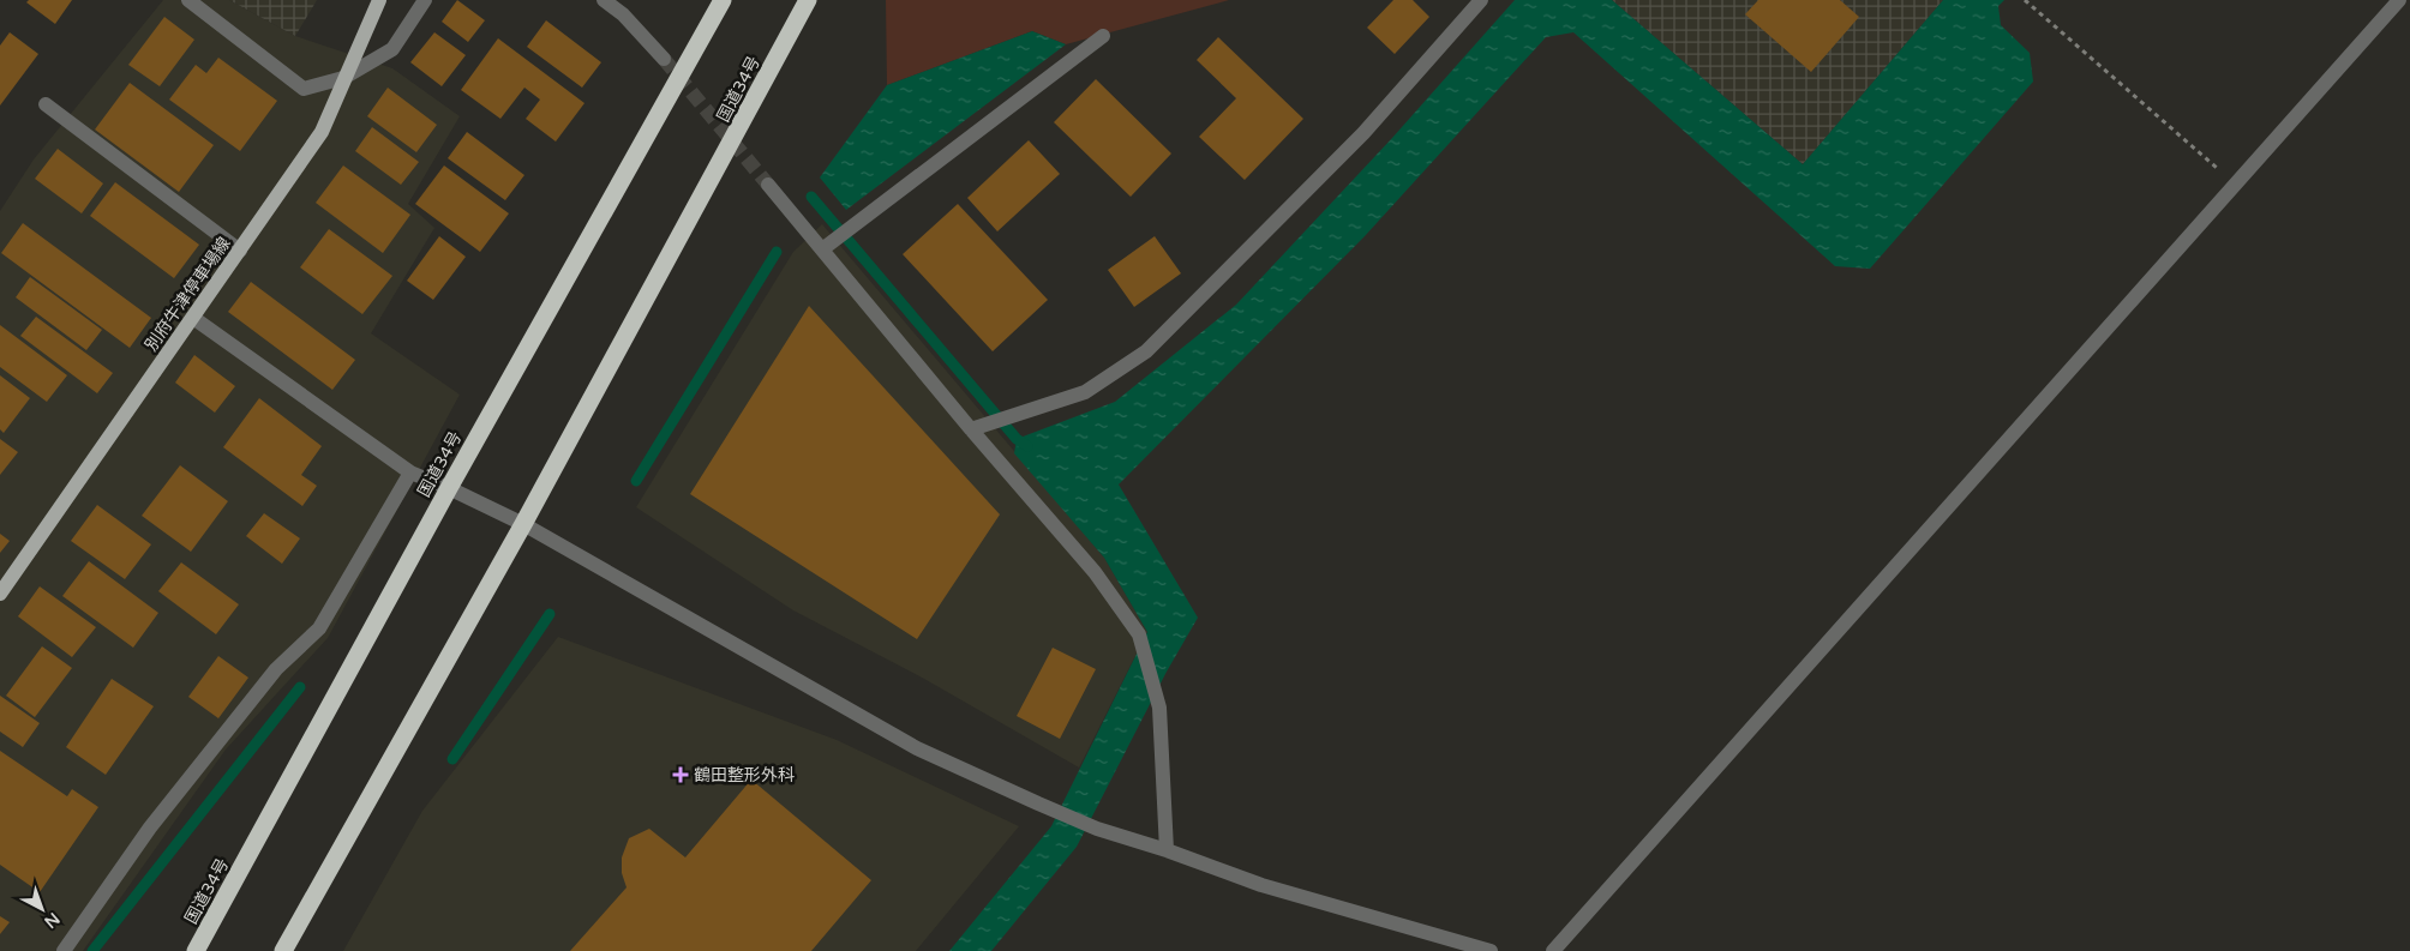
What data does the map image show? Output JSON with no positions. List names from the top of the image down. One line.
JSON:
{"streets":{"highway":["国道34号"],"main road":["別府牛津停車場線"]},"places":{"health":["鶴田整形外科"]},"north":"bottom right"}
